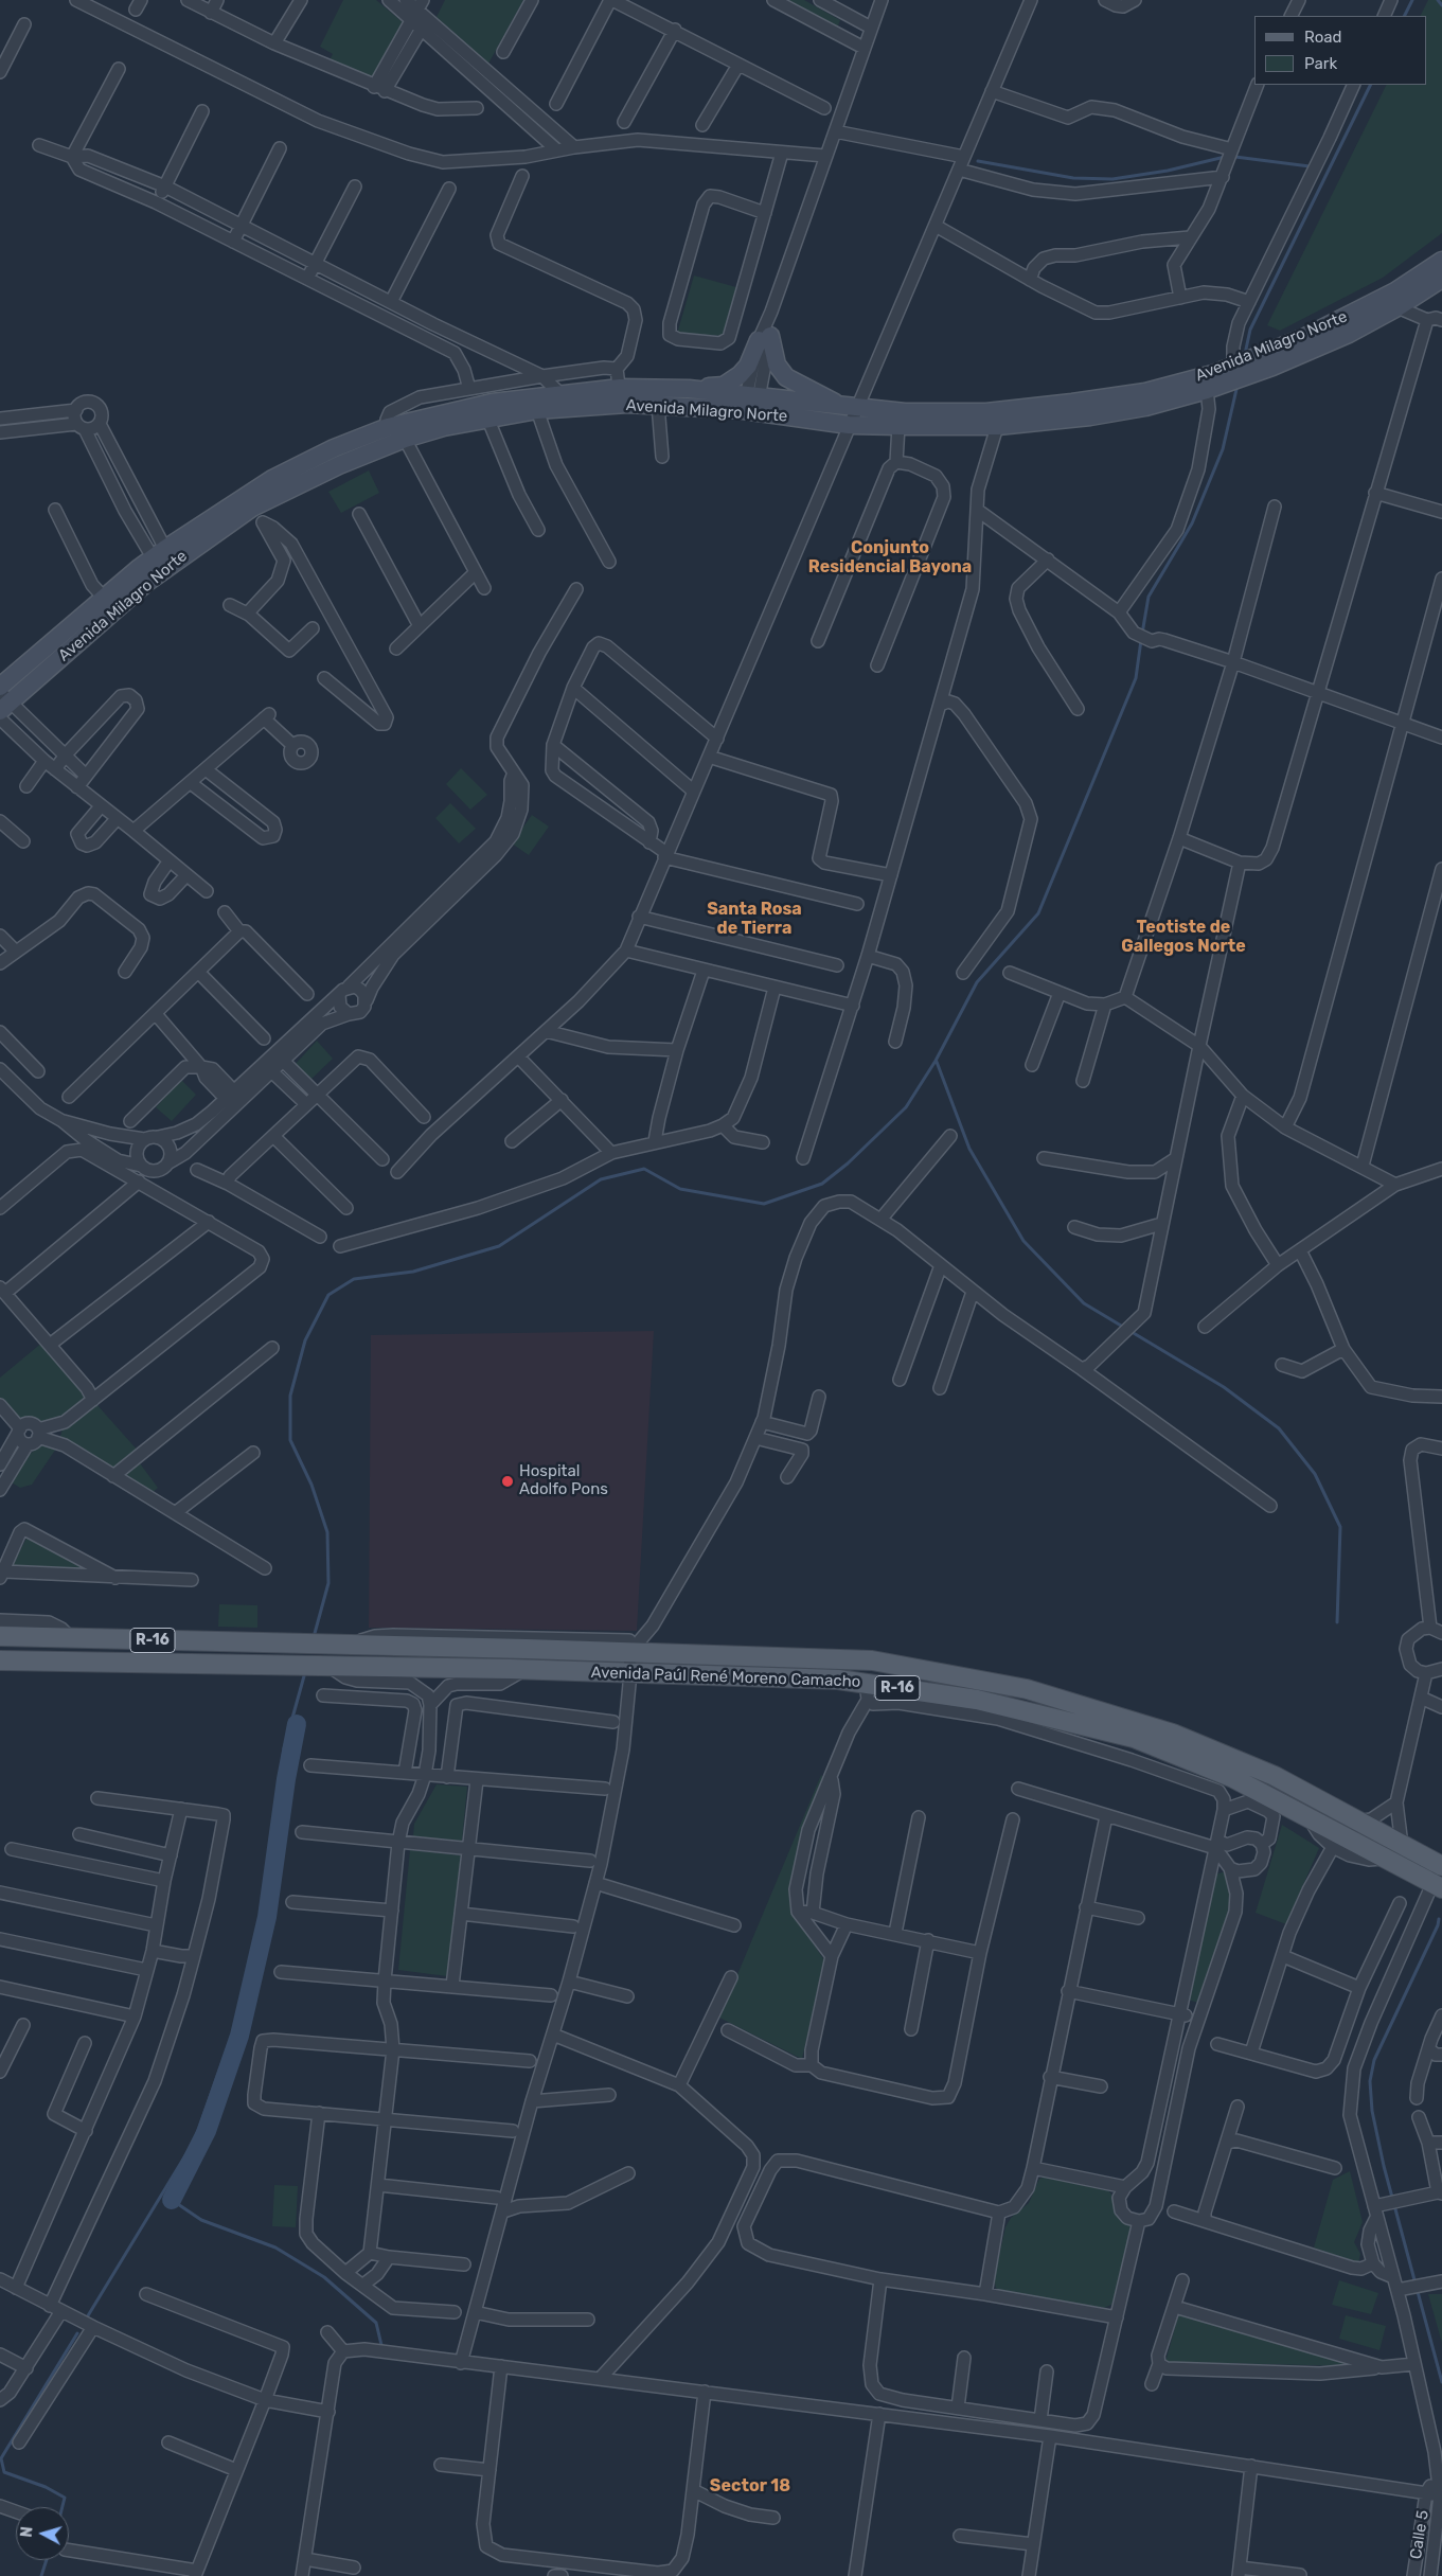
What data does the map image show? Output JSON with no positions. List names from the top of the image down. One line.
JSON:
{"streets":{"main road":["Avenida Milagro Norte","R-16","Avenida Paúl René Moreno Camacho"],"street":["Calle 5"]},"crossings":[["Avenida Paúl René Moreno Camacho","Calle 5"]],"districts":["Conjunto Residencial Bayona","Santa Rosa de Tierra","Teotiste de Gallegos Norte","Sector 18"],"places":["Hospital Adolfo Pons"],"legend":["Road","Park"],"north":"left"}
